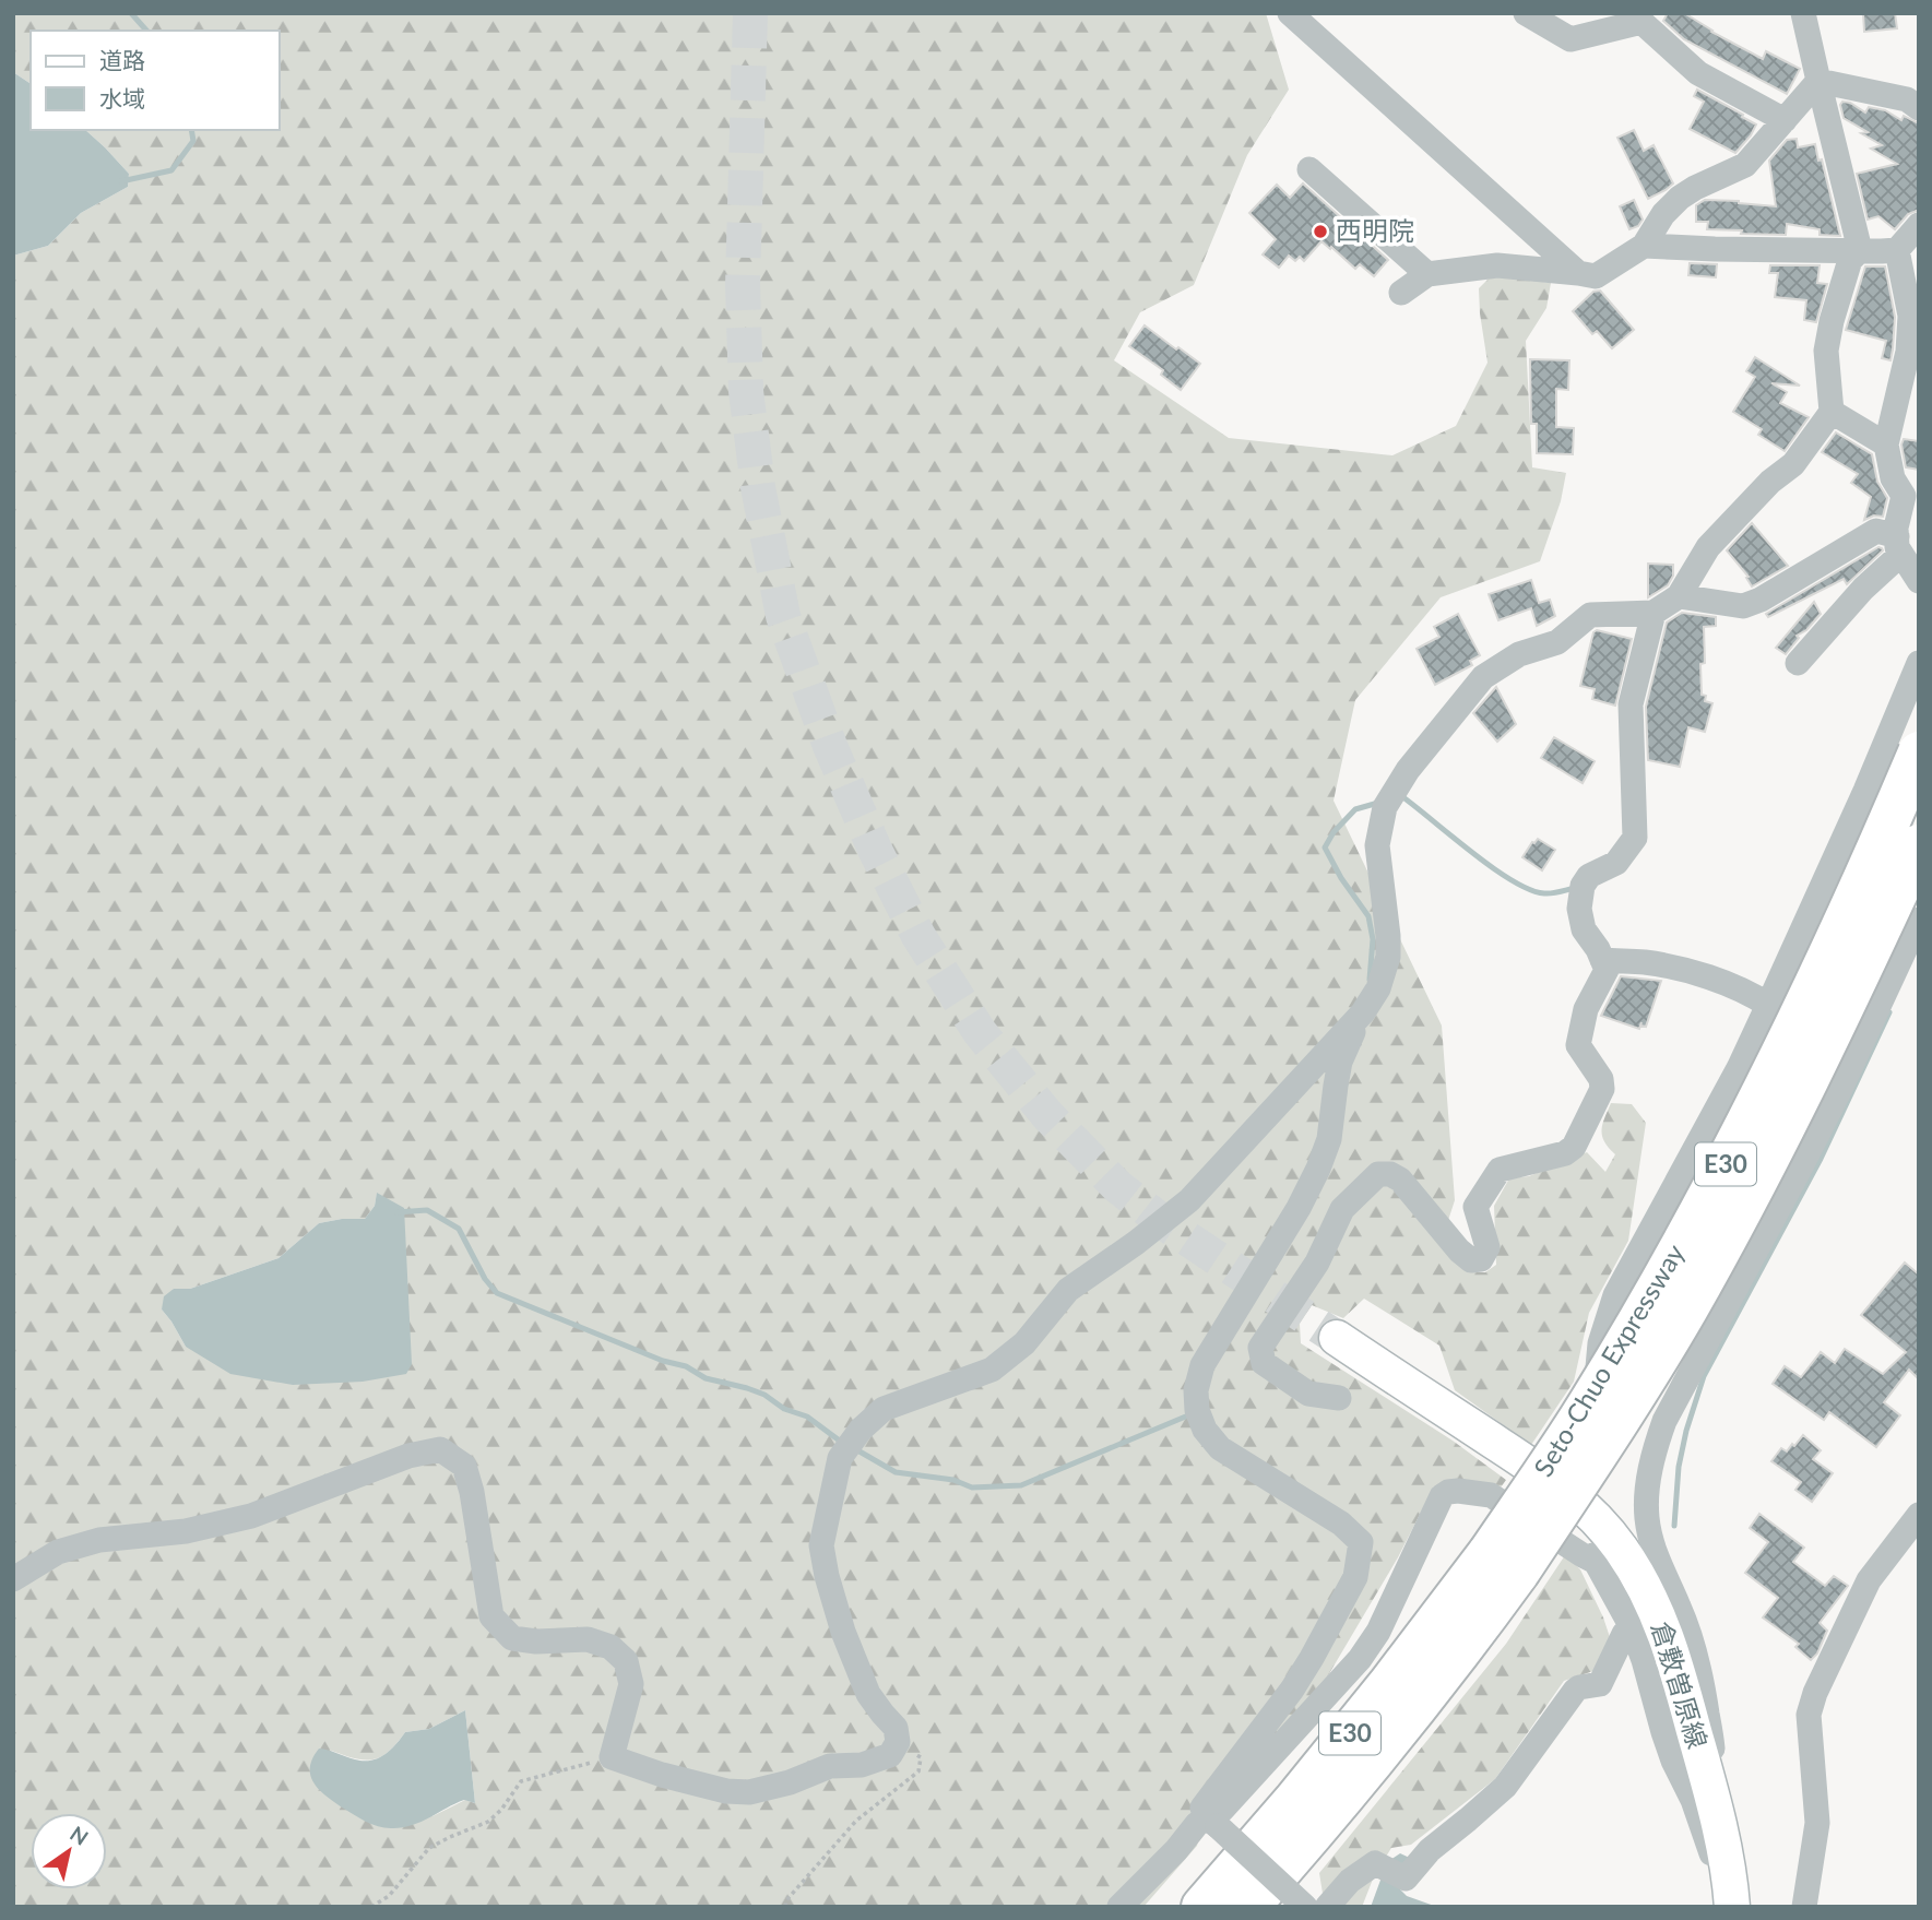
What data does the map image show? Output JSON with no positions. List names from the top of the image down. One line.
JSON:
{"streets":{"highway":["E30","Seto-Chuo Expressway"],"street":["倉敷曽原線"]},"places":["西明院"],"legend":["道路","水域"],"north":"top right"}
